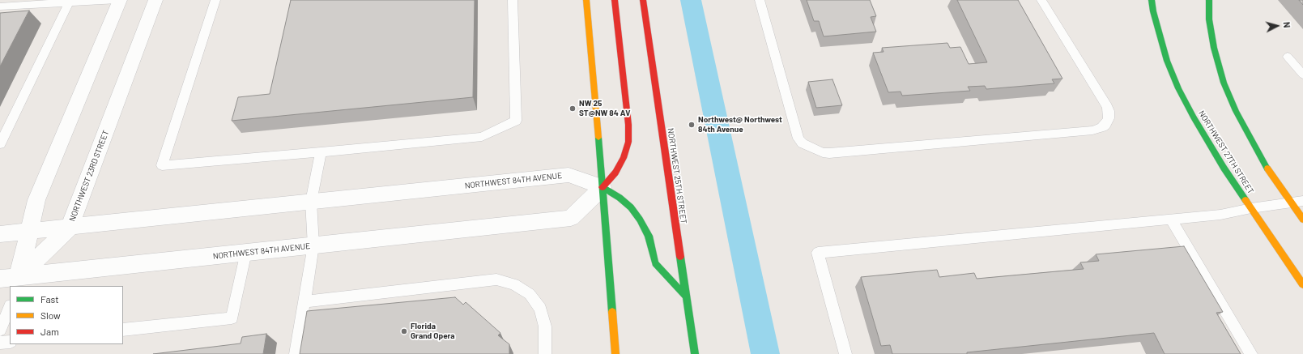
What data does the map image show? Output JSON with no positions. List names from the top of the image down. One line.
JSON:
{"streets":{"main road":["NORTHWEST 27TH STREET","NORTHWEST 25TH STREET"],"street":["NORTHWEST 23RD STREET","NORTHWEST 84TH AVENUE"]},"crossings":[["NORTHWEST 23RD STREET","NORTHWEST 84TH AVENUE"]],"places":["NW 25 ST@NW 84 AV","Northwest@ Northwest 84th Avenue","Florida Grand Opera"],"legend":["Fast","Slow","Jam"],"north":"right"}
